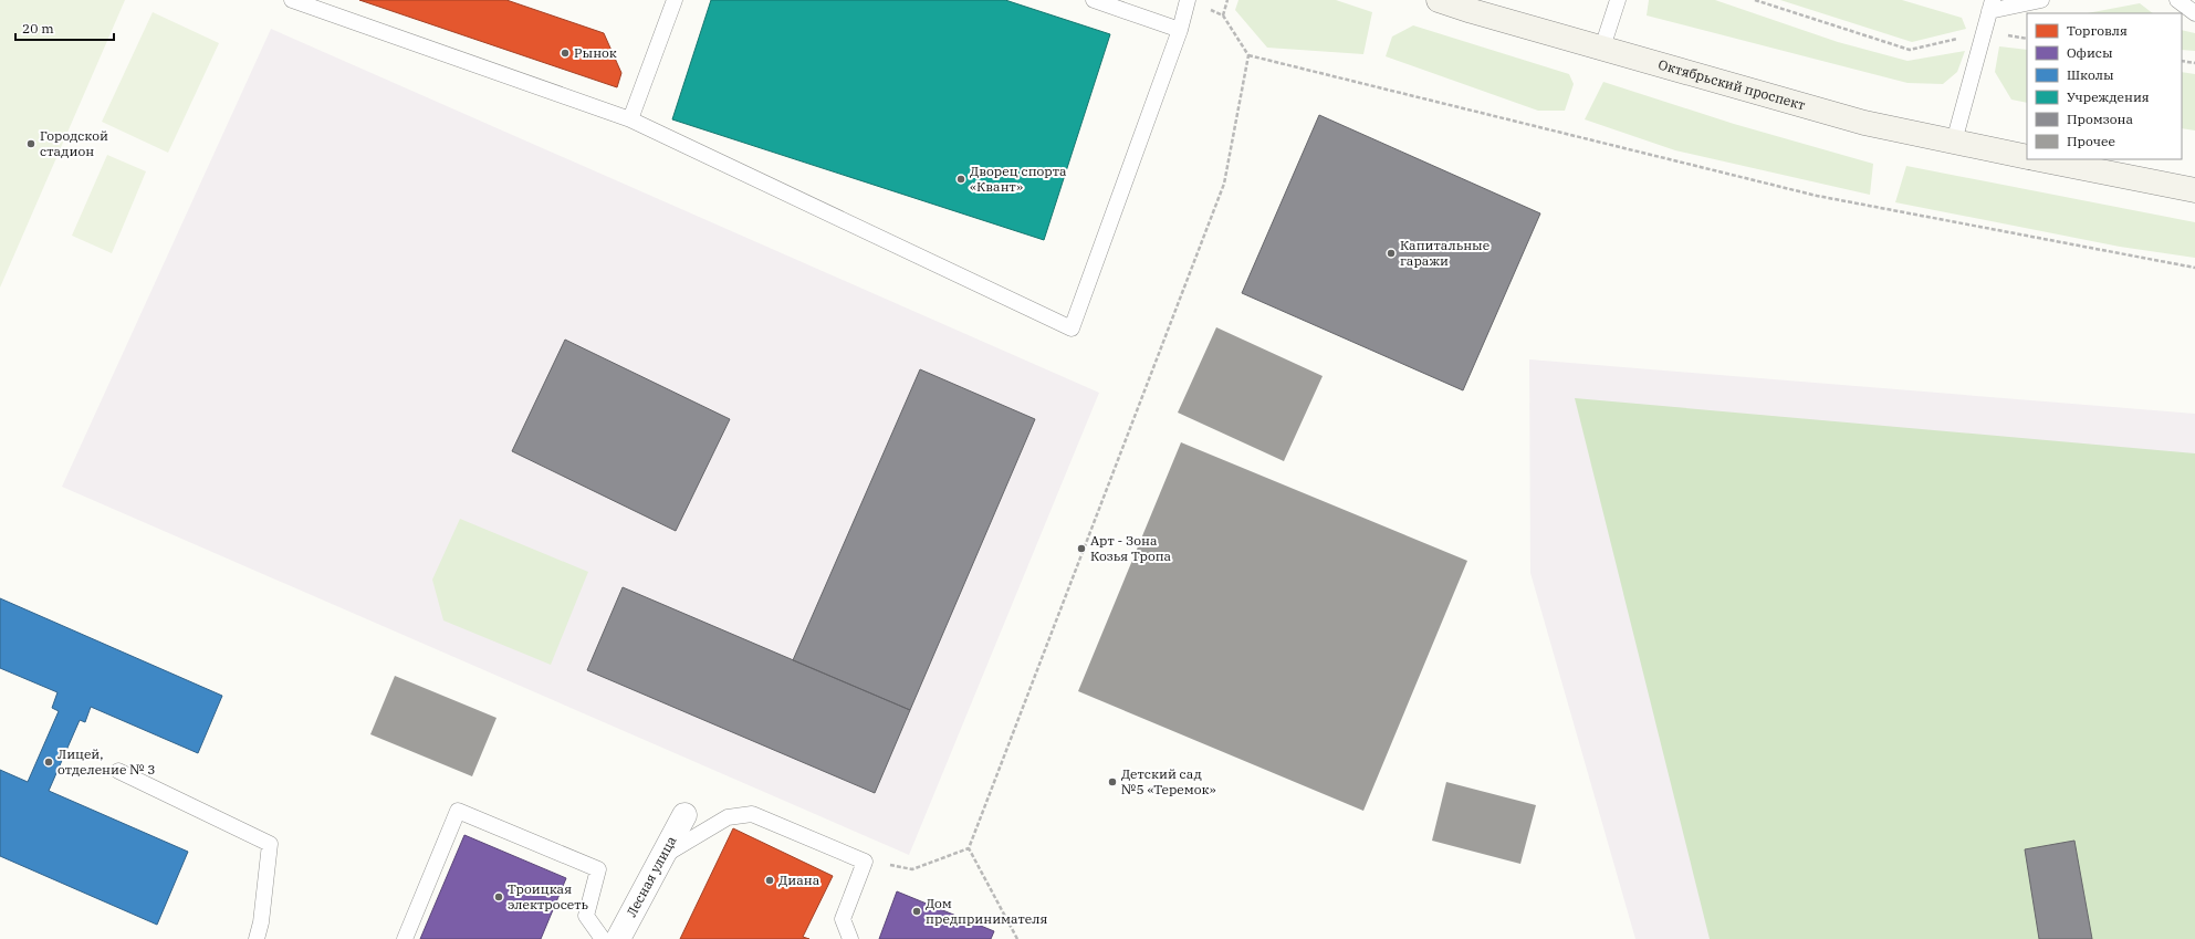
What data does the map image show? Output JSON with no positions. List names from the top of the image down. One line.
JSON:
{"streets":{"main road":["Октябрьский проспект"],"street":["Лесная улица"]},"places":["Рынок","Городской стадион","Дворец спорта «Квант»","Капитальные гаражи","Арт - Зона Козья Тропа","Лицей, отделение № 3","Детский сад №5 «Теремок»","Диана","Троицкая электросеть","Дом предпринимателя"],"legend":["Торговля","Офисы","Школы","Учреждения","Промзона","Прочее"],"scale_bar":"20 m"}
